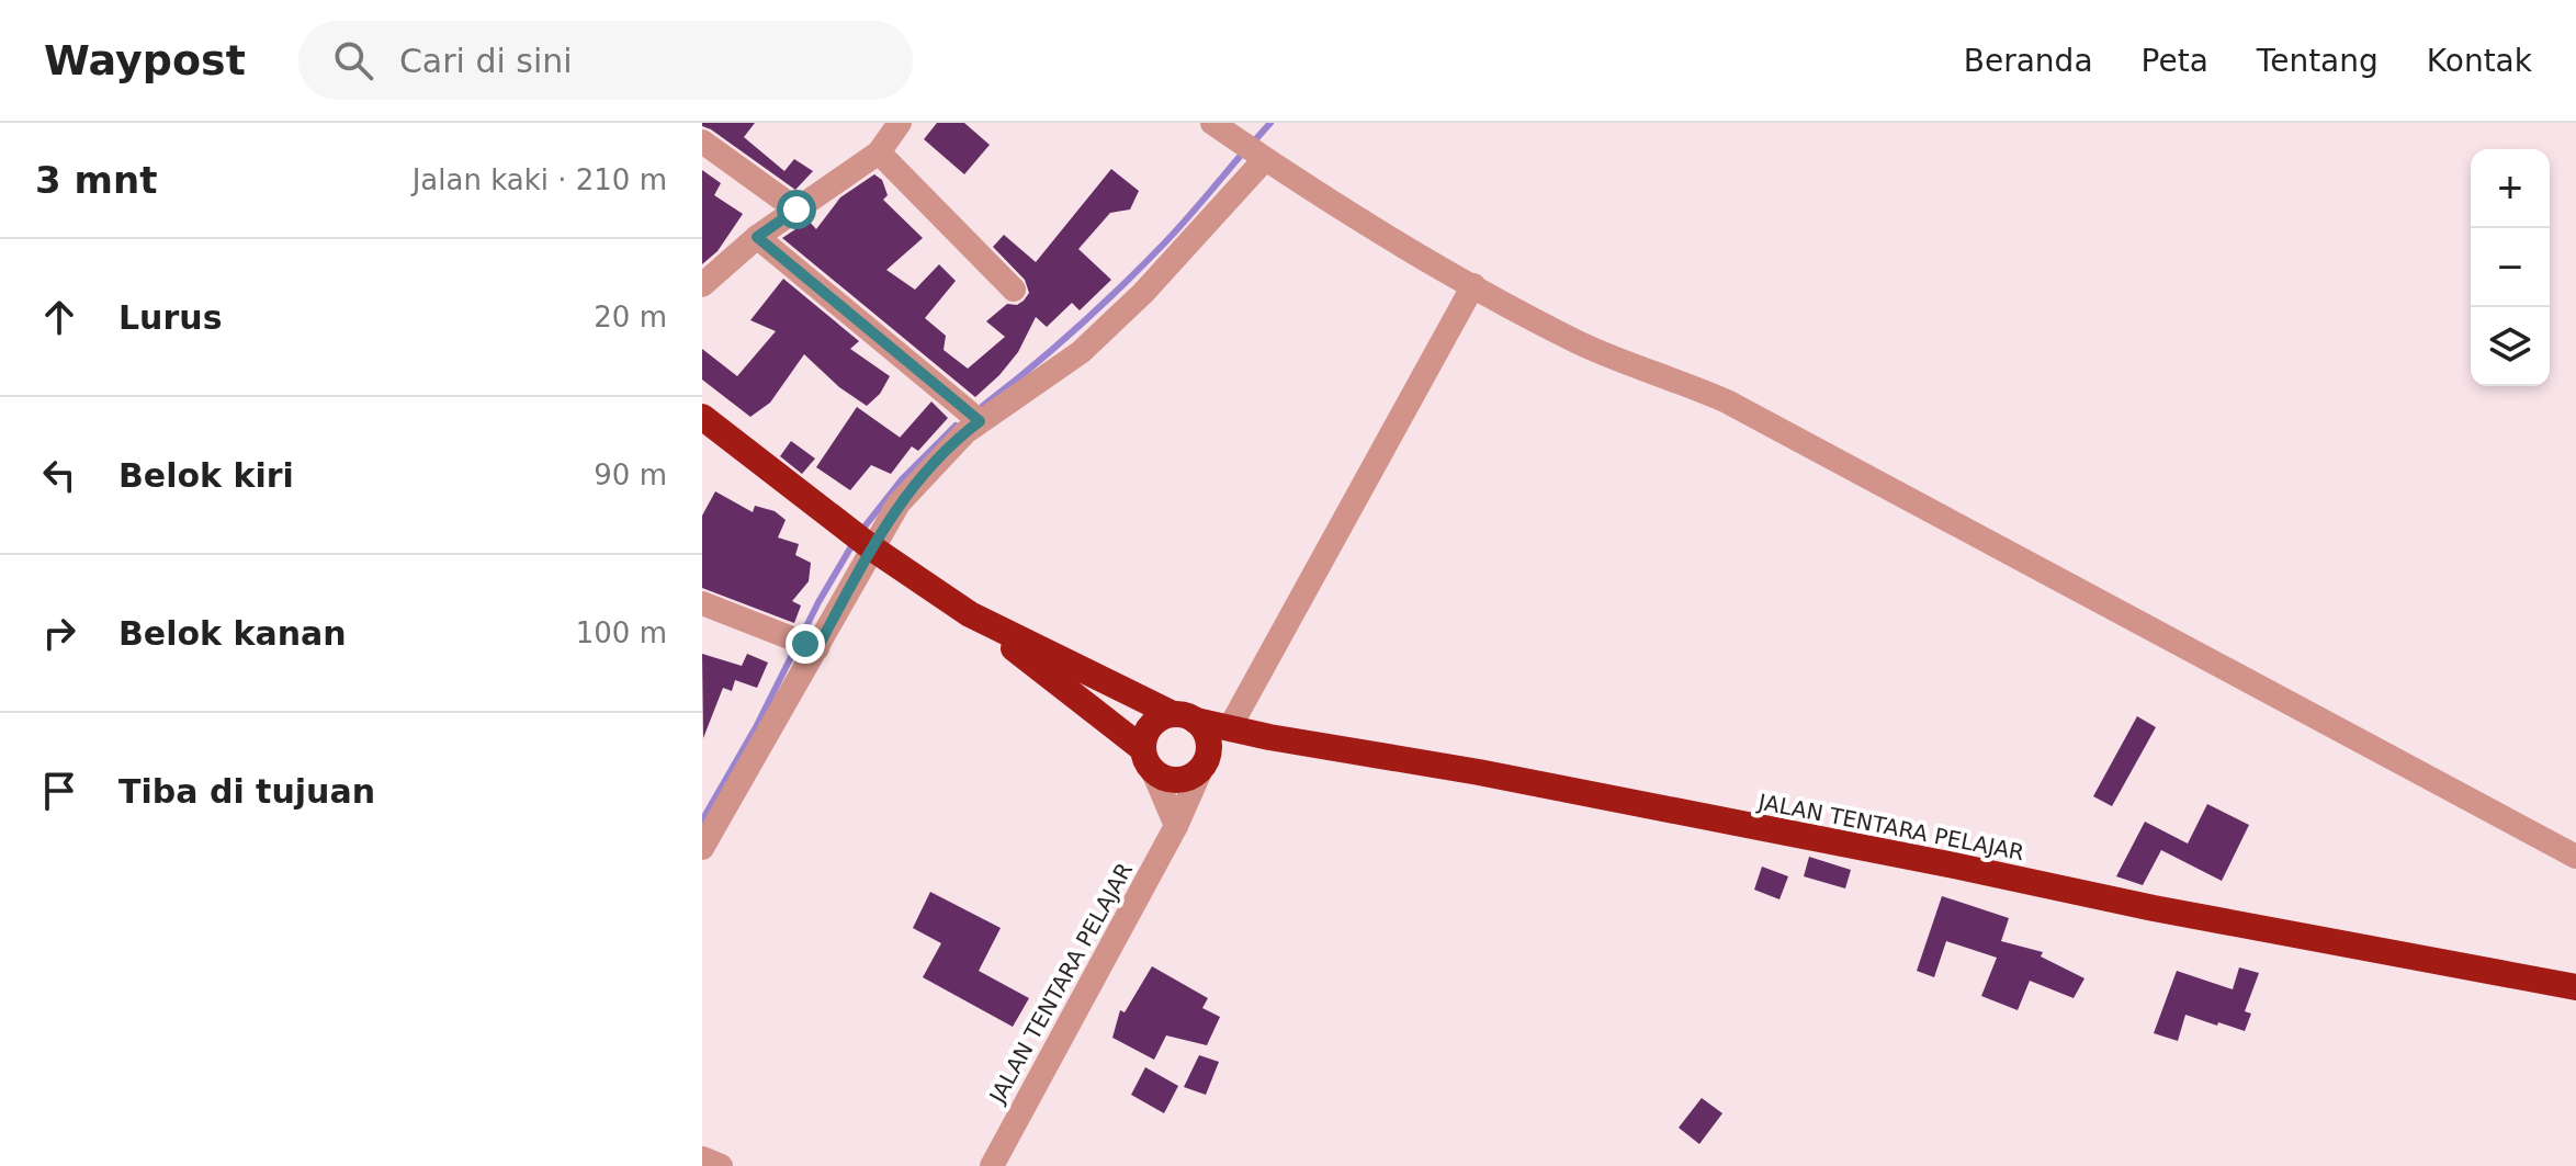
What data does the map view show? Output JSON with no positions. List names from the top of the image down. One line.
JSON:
{"streets":{"highway":["JALAN TENTARA PELAJAR"]},"page":{"header":"Waypost","search":"Cari di sini","nav":["Beranda","Peta","Tentang","Kontak"],"heading":["3 mnt","Jalan kaki · 210 m"],"map_buttons":["+","−"],"list":[["Lurus","20 m"],["Belok kiri","90 m"],["Belok kanan","100 m"],"Tiba di tujuan"]}}
